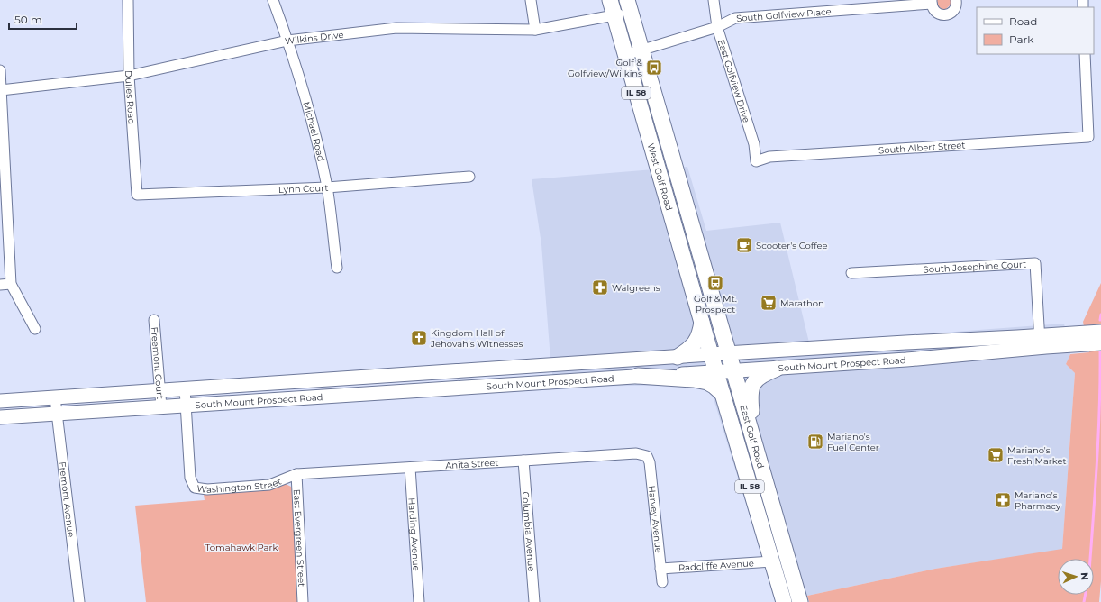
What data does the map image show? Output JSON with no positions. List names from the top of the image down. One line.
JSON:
{"streets":{"main road":["IL 58","West Golf Road","South Mount Prospect Road","East Golf Road"],"street":["South Golfview Place","Wilkins Drive","East Golfview Drive","Dulles Road","Michael Road","South Albert Street","Lynn Court","South Josephine Court","Freemont Court","Anita Street","Washington Street","Fremont Avenue","Harvey Avenue","Columbia Avenue","Harding Avenue","East Evergreen Street","Radcliffe Avenue"]},"crossings":[["South Golfview Place","East Golfview Drive"],["South Golfview Place","West Golf Road"],["Wilkins Drive","Dulles Road"],["Wilkins Drive","Michael Road"],["Wilkins Drive","West Golf Road"],["East Golfview Drive","South Albert Street"],["Dulles Road","Lynn Court"],["Michael Road","Lynn Court"],["West Golf Road","South Mount Prospect Road"],["West Golf Road","East Golf Road"],["South Josephine Court","South Mount Prospect Road"],["Freemont Court","South Mount Prospect Road"],["South Mount Prospect Road","East Golf Road"],["South Mount Prospect Road","Washington Street"],["South Mount Prospect Road","Fremont Avenue"],["East Golf Road","Radcliffe Avenue"],["Anita Street","Washington Street"],["Anita Street","Harvey Avenue"],["Anita Street","Columbia Avenue"],["Anita Street","Harding Avenue"],["Anita Street","East Evergreen Street"],["Washington Street","East Evergreen Street"],["Harvey Avenue","Radcliffe Avenue"]],"parks":["Tomahawk Park"],"places":{"bus stop":["Golf & Golfview/Wilkins","Golf & Mt. Prospect"],"cafe":["Scooter's Coffee"],"pharmacy":["Walgreens","Mariano's Pharmacy"],"supermarket":["Marathon","Mariano's Fresh Market"],"church":["Kingdom Hall of Jehovah's Witnesses"],"fuel station":["Mariano's Fuel Center"]},"legend":["Road","Park"],"scale_bar":"50 m","north":"right"}
